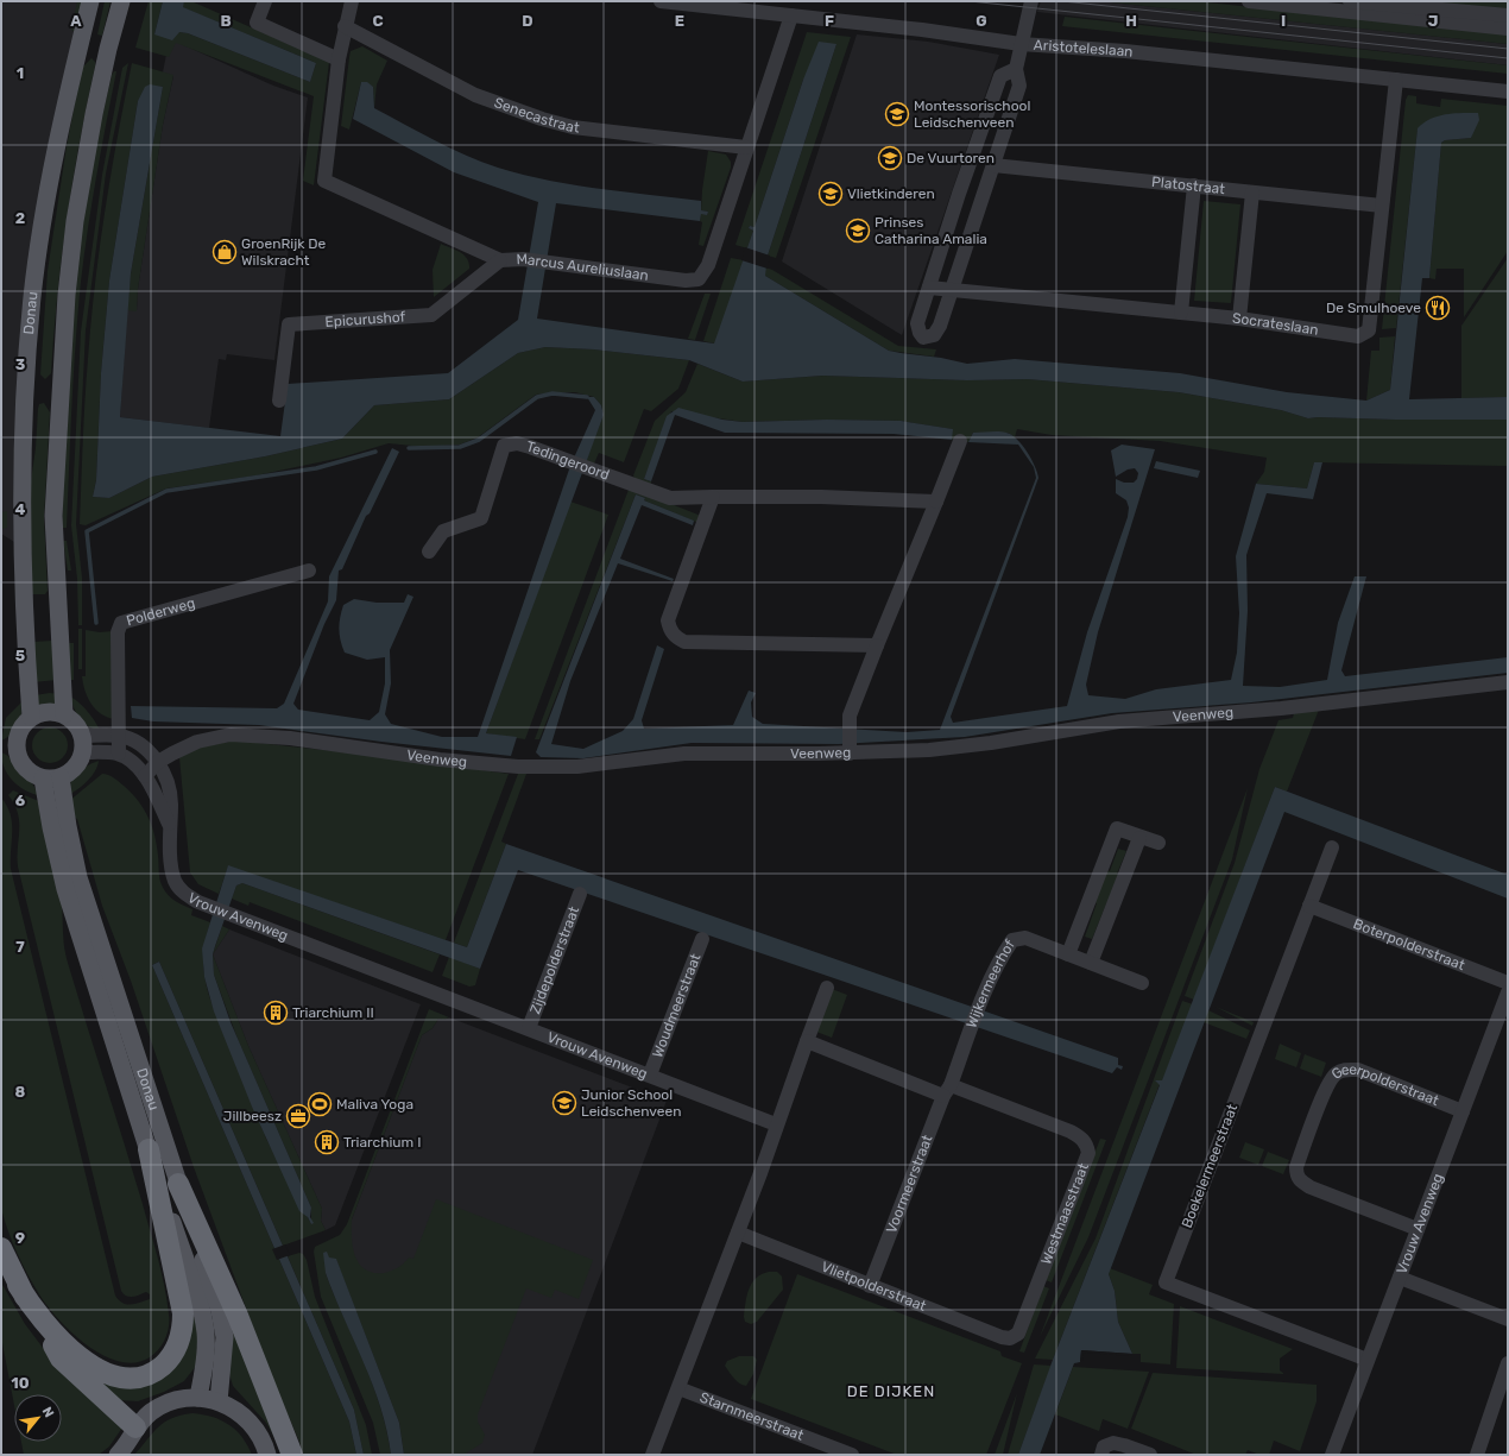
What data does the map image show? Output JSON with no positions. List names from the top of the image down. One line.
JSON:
{"streets":{"main road":["Donau"],"street":["Aristoteleslaan","Senecastraat","Platostraat","Marcus Aureliuslaan","Epicurushof","Socrateslaan","Tedingeroord","Polderweg","Veenweg","Vrouw Avenweg","Boterpolderstraat","Zijdepolderstraat","Wijkermeerhof","Woudmeerstraat","Geerpolderstraat","Boekelermeerstraat","Voormeerstraat","Westmaasstraat","Vlietpolderstraat","Starnmeerstraat"]},"crossings":[["Aristoteleslaan","Marcus Aureliuslaan"],["Aristoteleslaan","Socrateslaan"],["Senecastraat","Marcus Aureliuslaan"],["Platostraat","Socrateslaan"],["Marcus Aureliuslaan","Epicurushof"],["Donau","Vrouw Avenweg"],["Polderweg","Vrouw Avenweg"],["Veenweg","Vrouw Avenweg"],["Vrouw Avenweg","Zijdepolderstraat"],["Vrouw Avenweg","Woudmeerstraat"],["Vrouw Avenweg","Geerpolderstraat"],["Vrouw Avenweg","Boekelermeerstraat"],["Boterpolderstraat","Boekelermeerstraat"],["Wijkermeerhof","Voormeerstraat"],["Wijkermeerhof","Westmaasstraat"],["Voormeerstraat","Westmaasstraat"],["Voormeerstraat","Vlietpolderstraat"],["Westmaasstraat","Vlietpolderstraat"]],"districts":["DE DIJKEN"],"places":{"school or university":["Montessorischool Leidschenveen","De Vuurtoren","Vlietkinderen","Prinses Catharina Amalia","Junior School Leidschenveen"],"shop":["GroenRijk De Wilskracht"],"restaurant":["De Smulhoeve"],"building":["Triarchium II","Triarchium I"],"sports":["Maliva Yoga"],"office":["Jillbeesz"]},"north":"top right","grid":{"columns":["A","B","C","D","E","F","G","H","I","J"],"rows":["1","2","3","4","5","6","7","8","9","10"]}}
